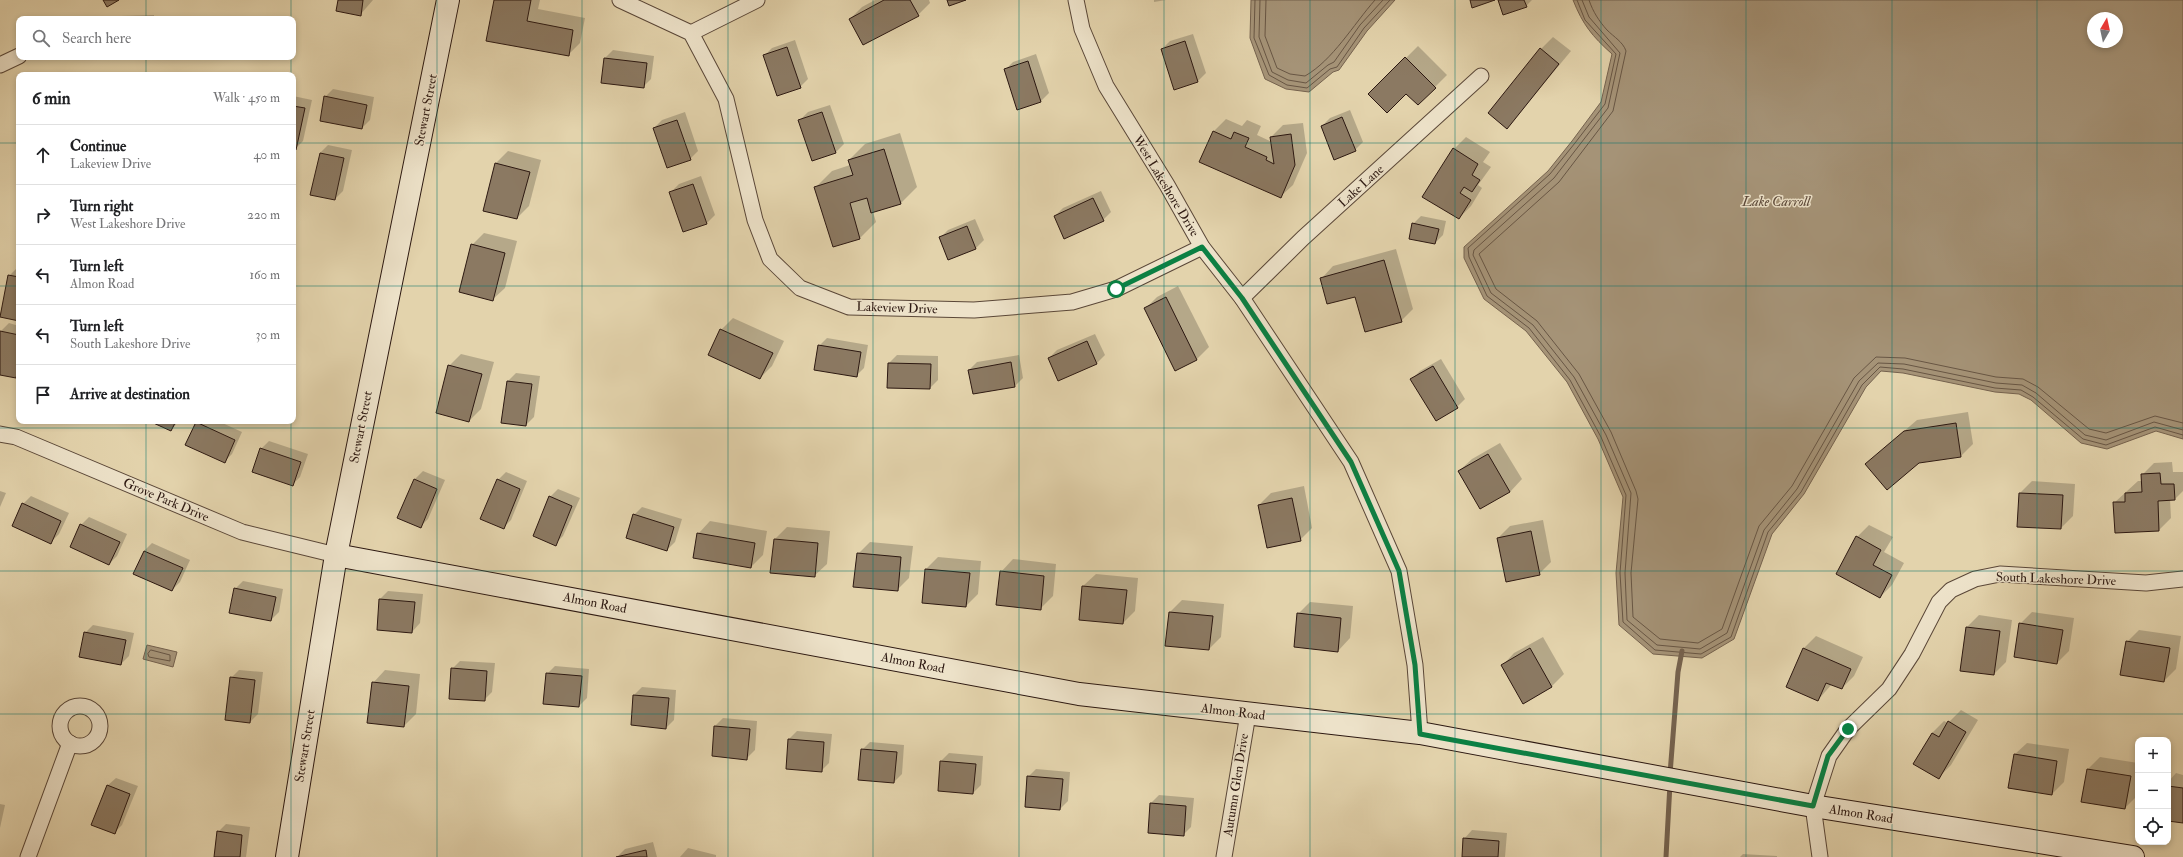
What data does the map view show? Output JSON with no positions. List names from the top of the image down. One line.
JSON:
{"streets":{"street":["Stewart Street","West Lakeshore Drive","Lake Lane","Lakeview Drive","Grove Park Drive","South Lakeshore Drive","Almon Road","Autumn Glen Drive"]},"crossings":[["Stewart Street","Grove Park Drive"],["Stewart Street","Almon Road"],["West Lakeshore Drive","Lake Lane"],["West Lakeshore Drive","Lakeview Drive"],["West Lakeshore Drive","Almon Road"],["Grove Park Drive","Almon Road"],["South Lakeshore Drive","Almon Road"],["Almon Road","Autumn Glen Drive"]],"water":["Lake Carroll"],"north":"top","page":{"search":"Search here","heading":["6 min","Walk · 450 m"],"list":[["Continue","Lakeview Drive","40 m"],["Turn right","West Lakeshore Drive","220 m"],["Turn left","Almon Road","160 m"],["Turn left","South Lakeshore Drive","30 m"],"Arrive at destination"],"map_buttons":["+","−"]}}
